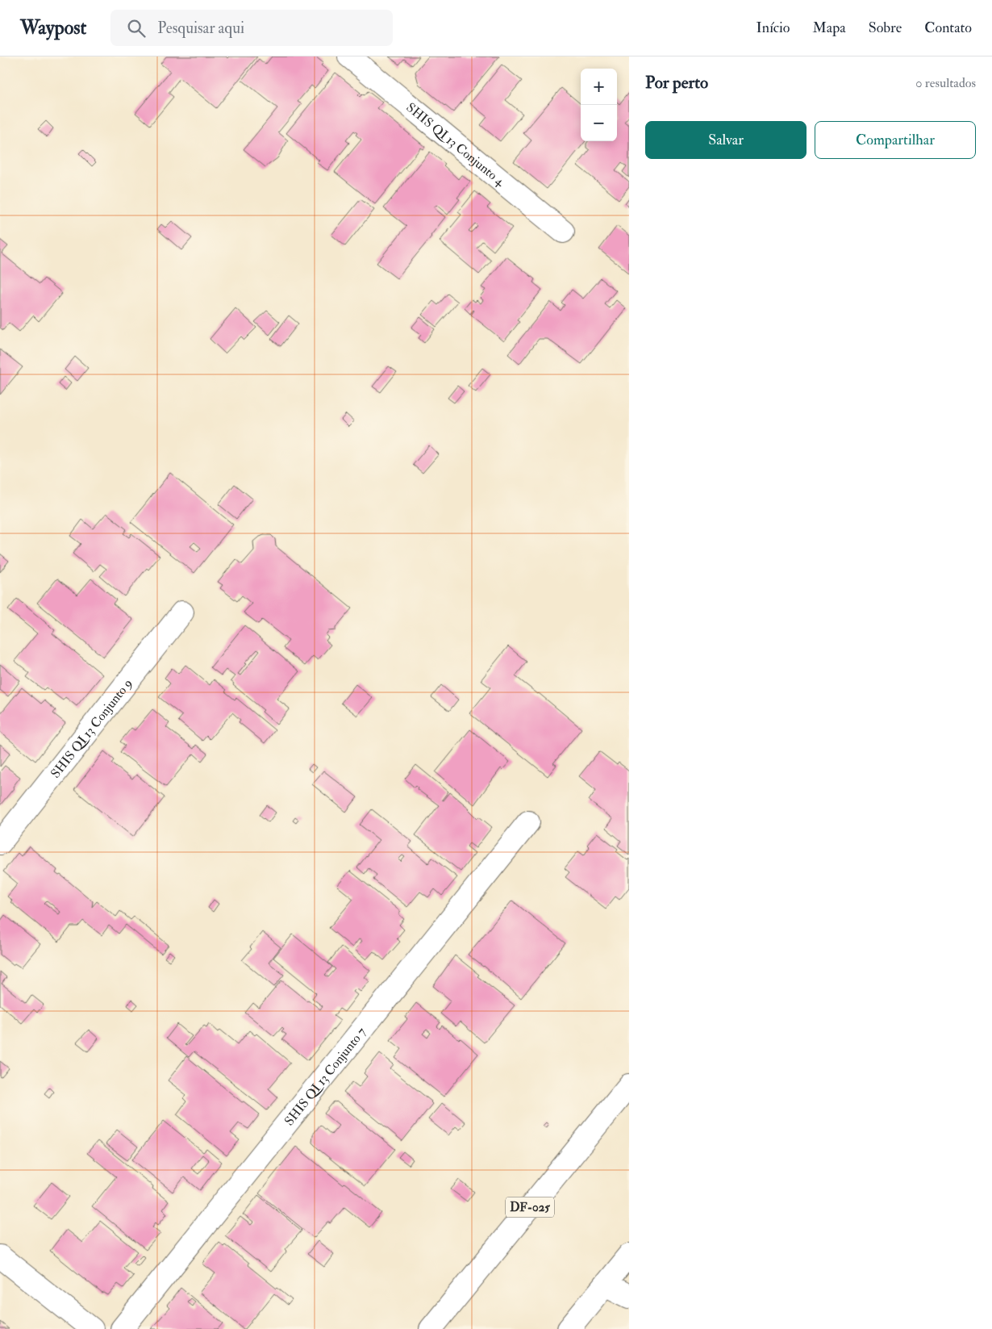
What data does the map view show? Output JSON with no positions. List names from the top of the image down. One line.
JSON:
{"streets":{"street":["SHIS QI 13 Conjunto 4","SHIS QI 13 Conjunto 9","SHIS QI 13 Conjunto 7","DF-025"]},"page":{"header":"Waypost","search":"Pesquisar aqui","nav":["Início","Mapa","Sobre","Contato"],"heading":["Por perto","0 resultados"],"map_buttons":["+","−"],"buttons":["Salvar","Compartilhar"]}}
